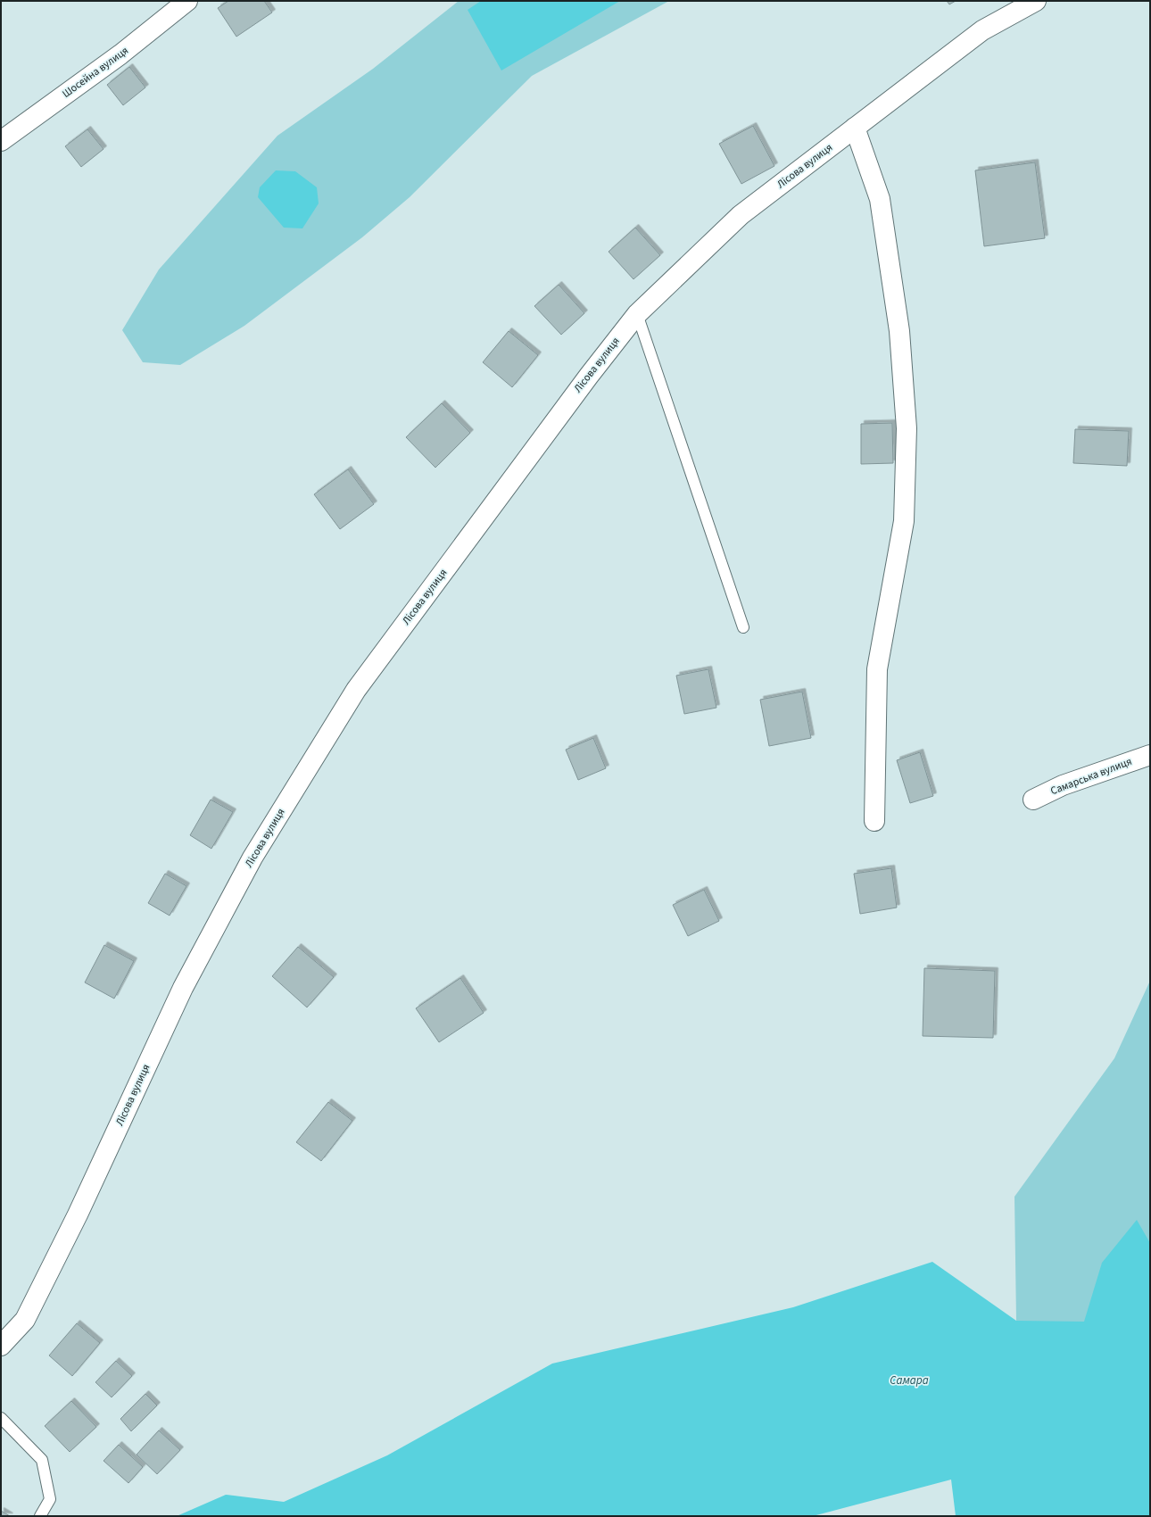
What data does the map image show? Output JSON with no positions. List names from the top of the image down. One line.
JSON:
{"streets":{"street":["Шосейна вулиця","Лісова вулиця","Самарська вулиця"]},"water":["Самара"]}
